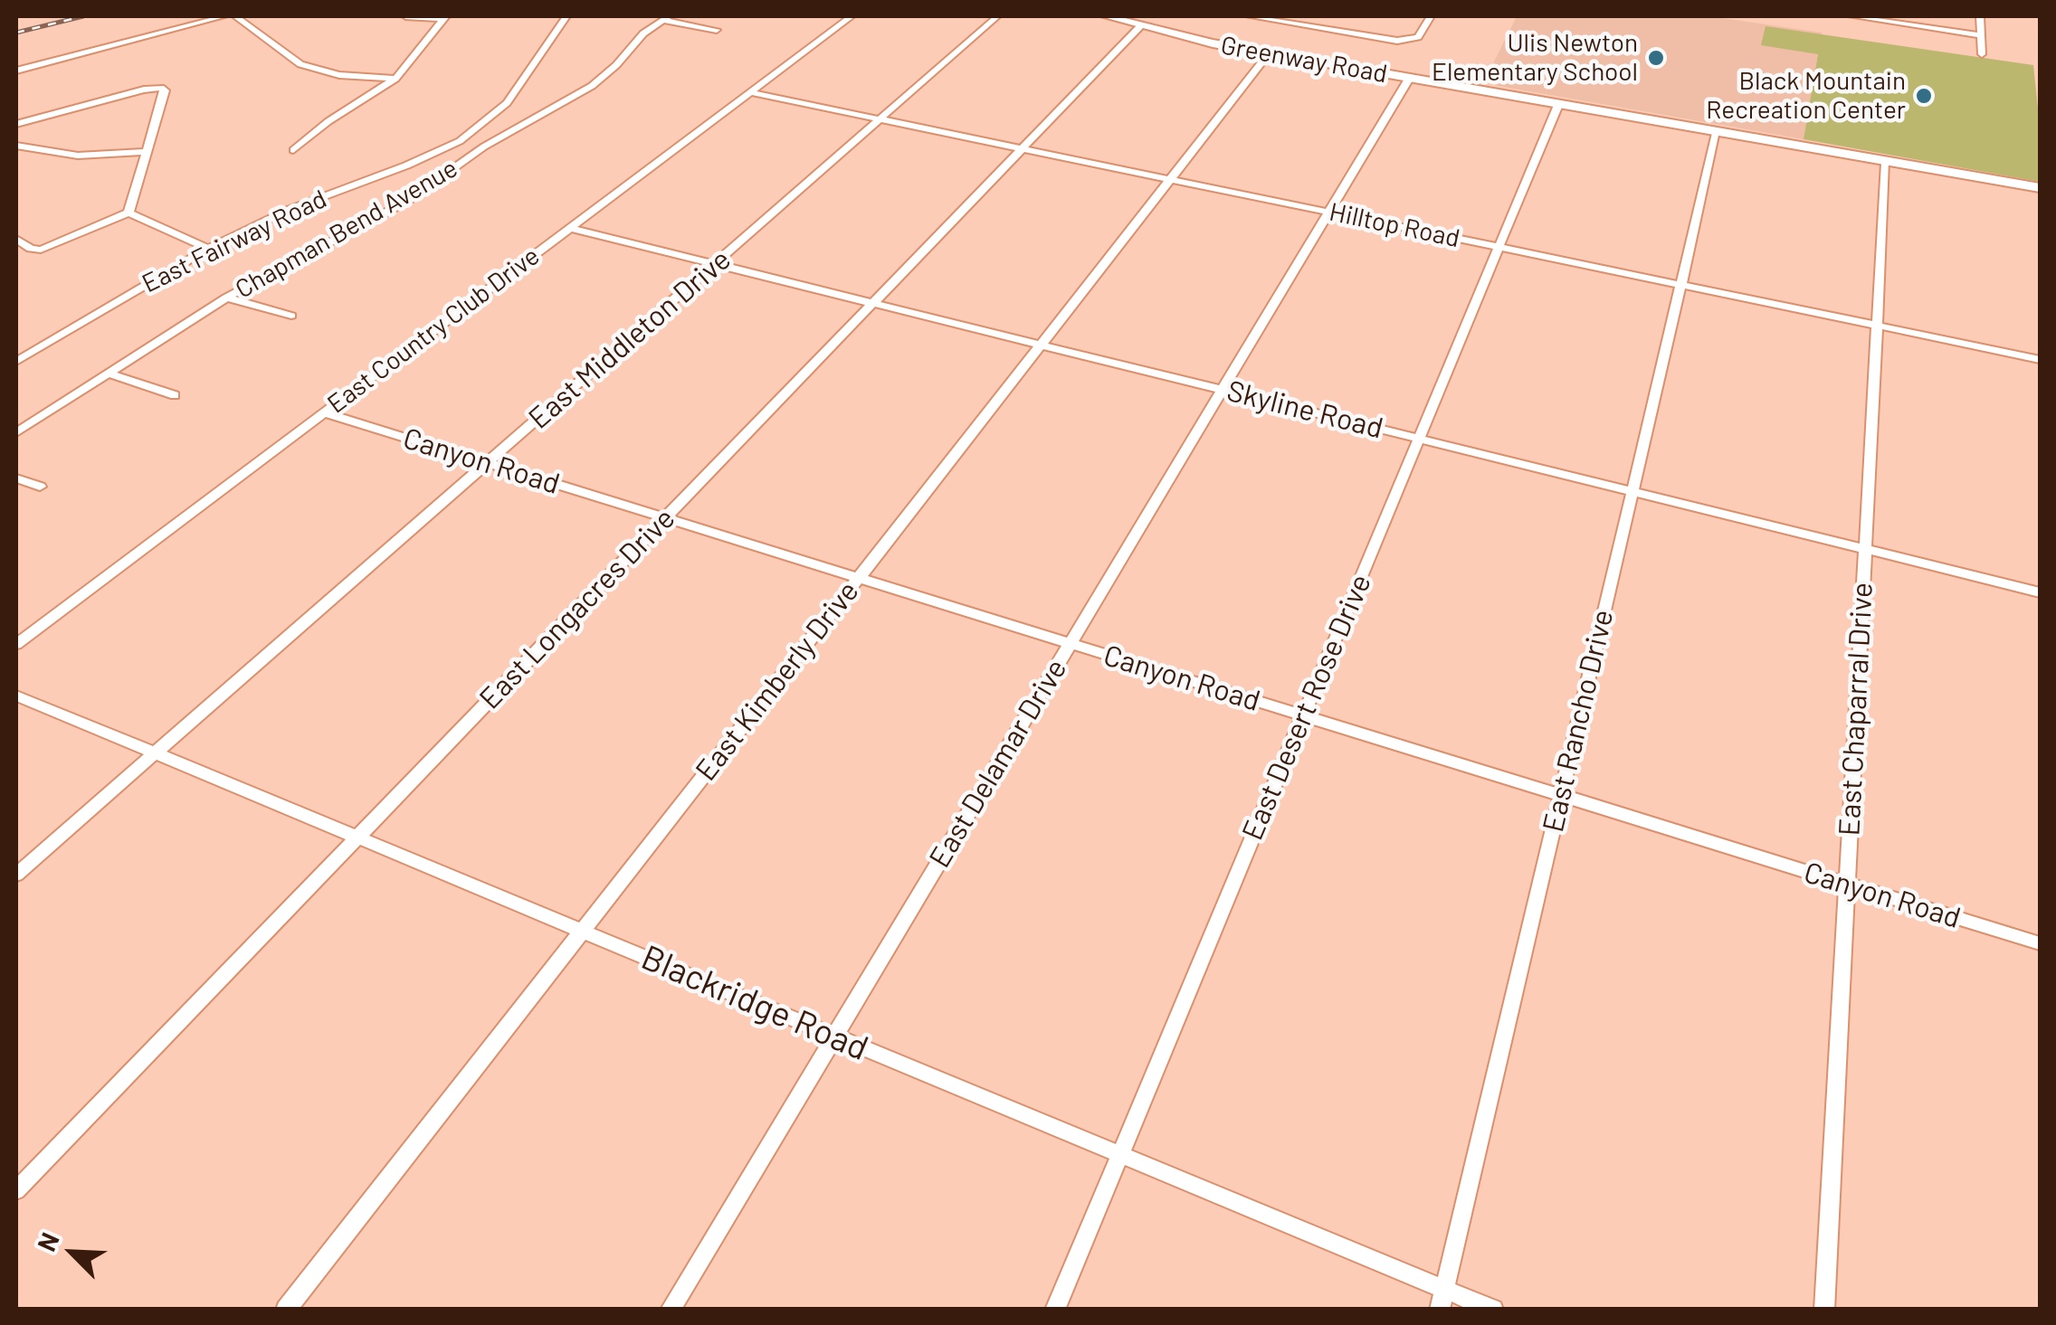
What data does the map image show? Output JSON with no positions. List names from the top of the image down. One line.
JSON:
{"streets":{"main road":["Greenway Road"],"street":["Hilltop Road","Chapman Bend Avenue","East Fairway Road","East Country Club Drive","East Middleton Drive","Skyline Road","Canyon Road","East Longacres Drive","East Kimberly Drive","East Desert Rose Drive","East Chaparral Drive","East Rancho Drive","East Delamar Drive","Blackridge Road"]},"crossings":[["Greenway Road","East Longacres Drive"],["Greenway Road","East Kimberly Drive"],["Greenway Road","East Desert Rose Drive"],["Greenway Road","East Chaparral Drive"],["Greenway Road","East Rancho Drive"],["Greenway Road","East Delamar Drive"],["Hilltop Road","East Country Club Drive"],["Hilltop Road","East Middleton Drive"],["Hilltop Road","East Longacres Drive"],["Hilltop Road","East Kimberly Drive"],["Hilltop Road","East Desert Rose Drive"],["Hilltop Road","East Chaparral Drive"],["Hilltop Road","East Rancho Drive"],["Hilltop Road","East Delamar Drive"],["East Country Club Drive","Skyline Road"],["East Country Club Drive","Canyon Road"],["East Middleton Drive","Skyline Road"],["East Middleton Drive","Canyon Road"],["East Middleton Drive","Blackridge Road"],["Skyline Road","East Longacres Drive"],["Skyline Road","East Kimberly Drive"],["Skyline Road","East Desert Rose Drive"],["Skyline Road","East Chaparral Drive"],["Skyline Road","East Rancho Drive"],["Skyline Road","East Delamar Drive"],["Canyon Road","East Longacres Drive"],["Canyon Road","East Kimberly Drive"],["Canyon Road","East Desert Rose Drive"],["Canyon Road","East Chaparral Drive"],["Canyon Road","East Rancho Drive"],["Canyon Road","East Delamar Drive"],["East Longacres Drive","Blackridge Road"],["East Kimberly Drive","Blackridge Road"],["East Desert Rose Drive","Blackridge Road"],["East Rancho Drive","Blackridge Road"],["East Delamar Drive","Blackridge Road"]],"places":["Ulis Newton Elementary School","Black Mountain Recreation Center"],"north":"top left"}
